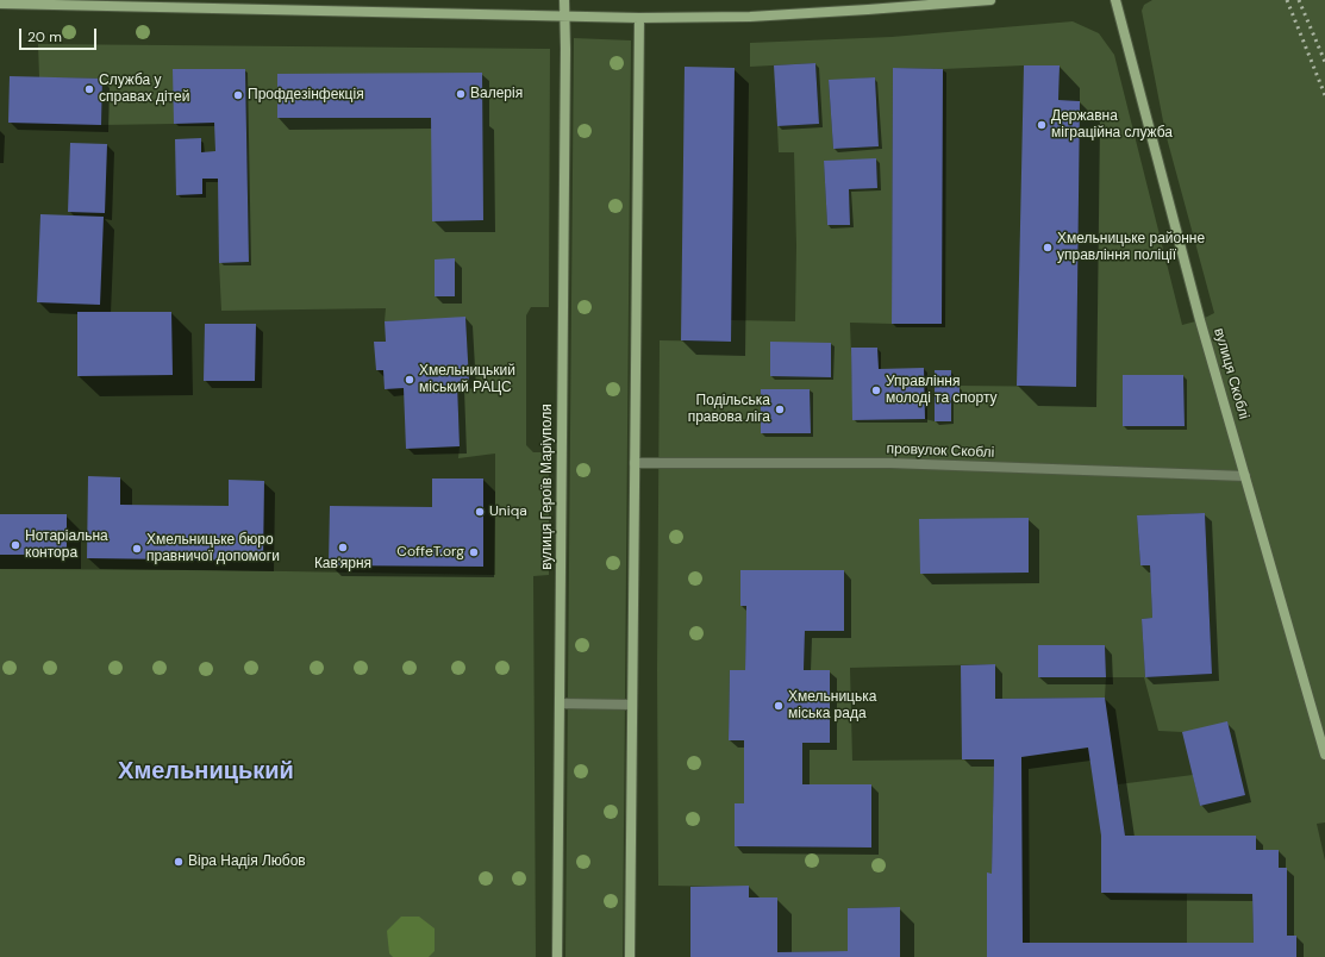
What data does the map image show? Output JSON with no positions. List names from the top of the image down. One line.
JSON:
{"streets":{"street":["вулиця Скоблі","провулок Скоблі","вулиця Героїв Маріуполя"]},"crossings":[["вулиця Скоблі","провулок Скоблі"]],"districts":["Хмельницький"],"places":["Служба у справах дітей","Валерія","Профдезінфекція","Державна міграційна служба","Хмельницьке районне управління поліції","Хмельницький міський РАЦС","Управління молоді та спорту","Подільська правова ліга","Uniqa","Нотаріальна контора","Кав'ярня","Хмельницьке бюро правничої допомоги","CoffeT.org","Хмельницька міська рада","Віра Надія Любов"],"scale_bar":"20 m"}
